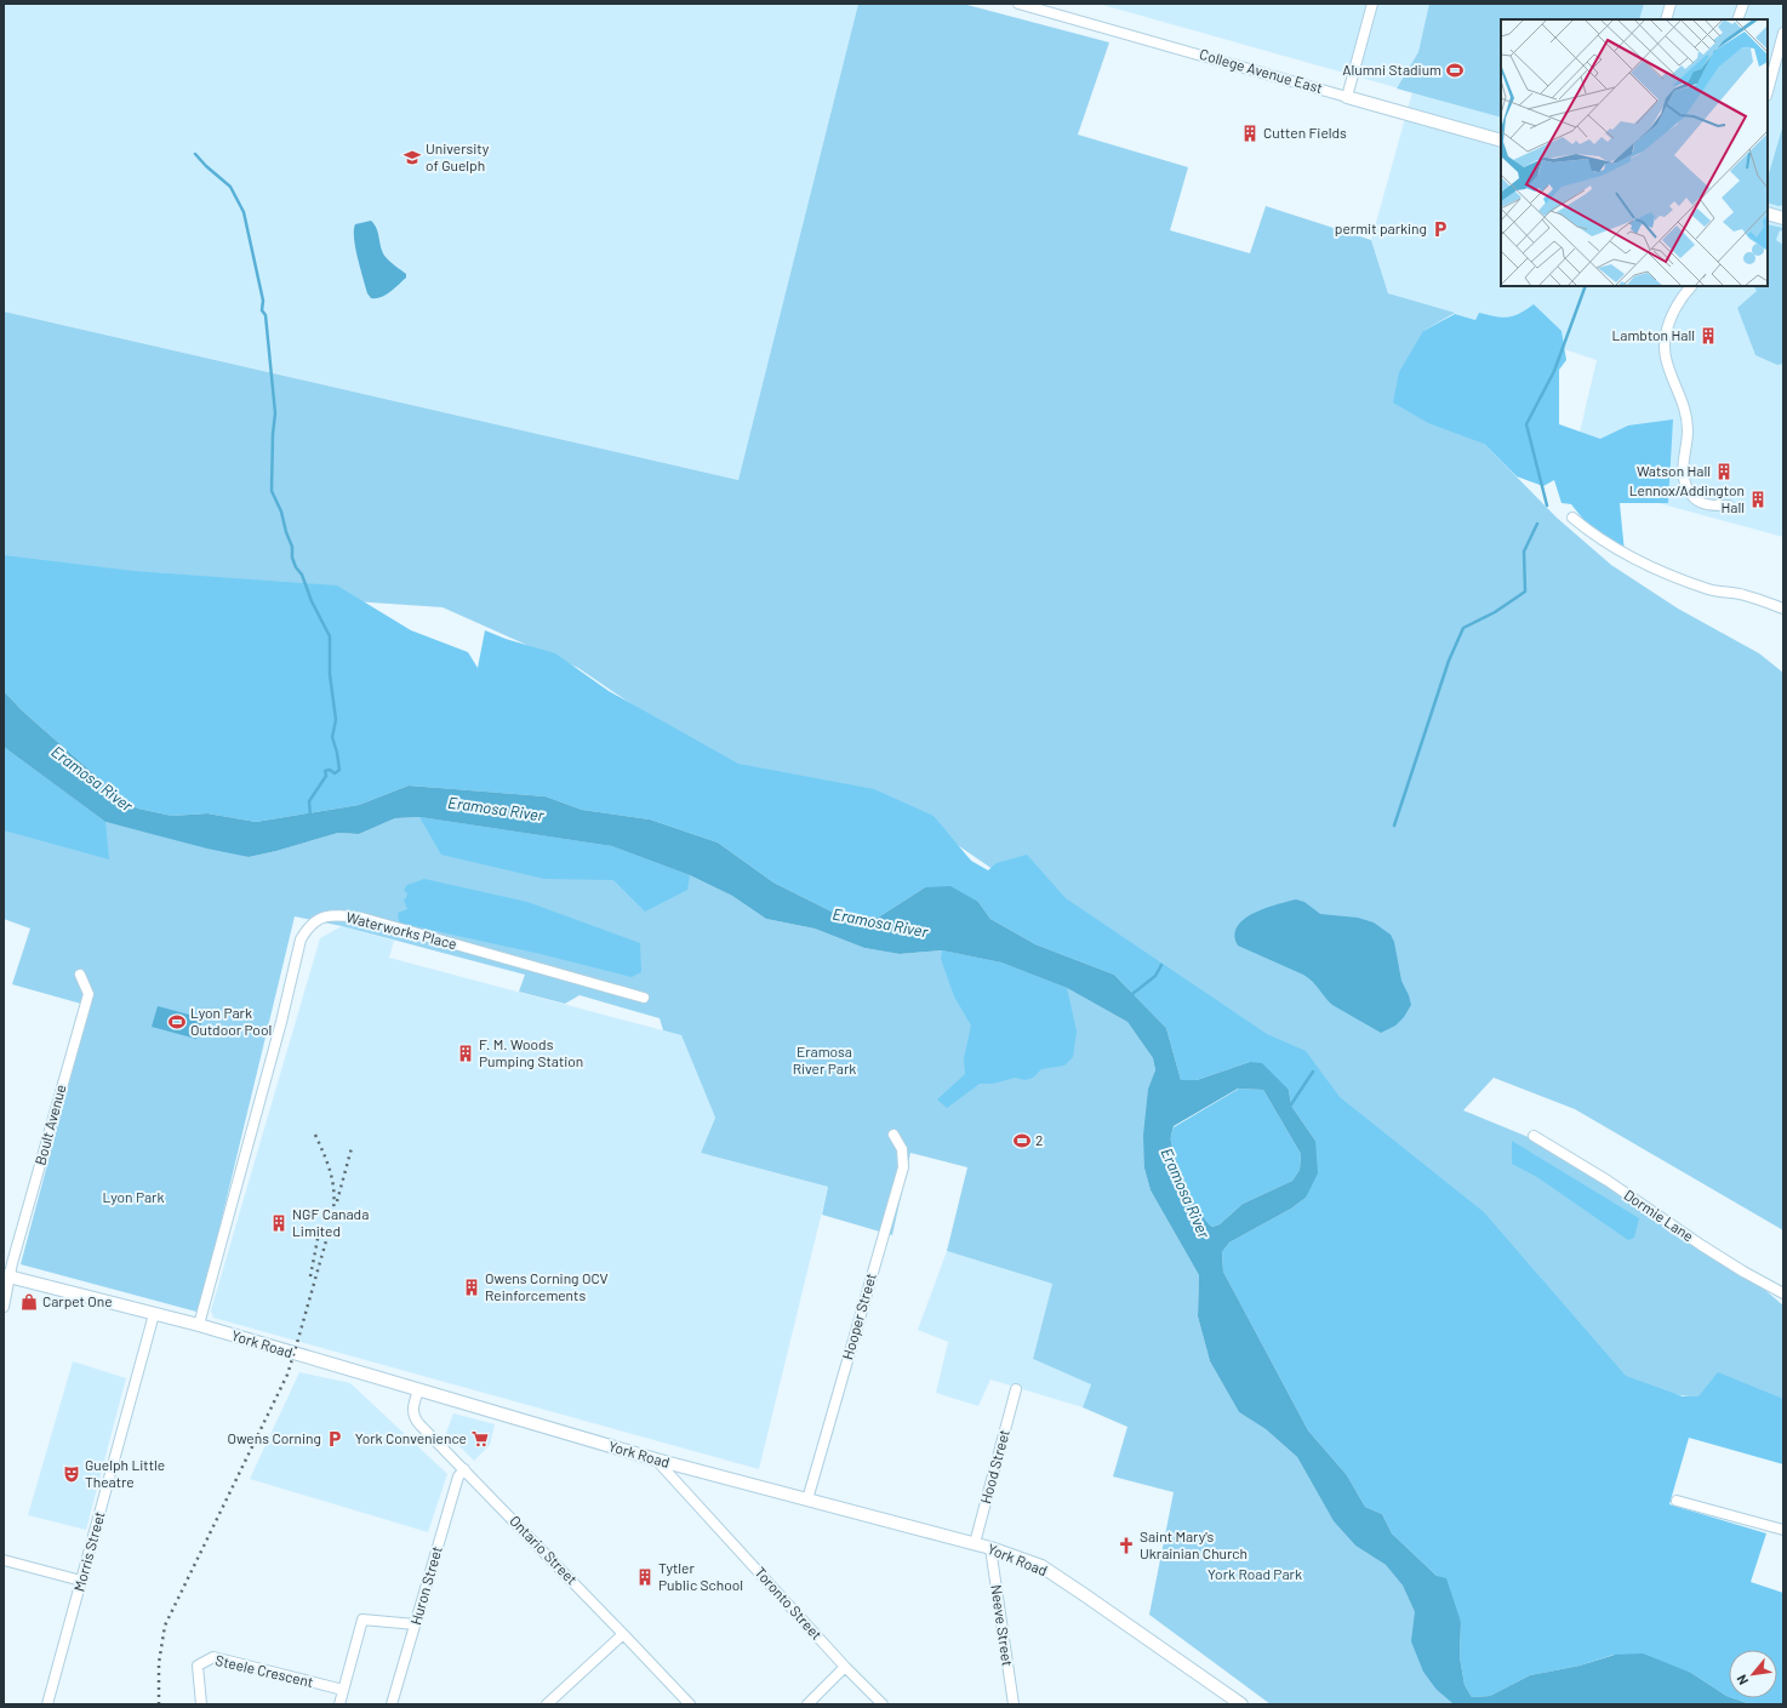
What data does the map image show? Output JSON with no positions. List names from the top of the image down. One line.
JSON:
{"streets":{"main road":["College Avenue East","York Road"],"street":["Waterworks Place","Boult Avenue","Dormie Lane","Hooper Street","Hood Street","Ontario Street","Morris Street","Huron Street","Toronto Street","Neeve Street","Steele Crescent"]},"crossings":[["Waterworks Place","York Road"],["Boult Avenue","York Road"],["Hooper Street","York Road"],["York Road","Hood Street"],["York Road","Ontario Street"],["York Road","Morris Street"],["York Road","Toronto Street"],["York Road","Neeve Street"],["Ontario Street","Huron Street"]],"water":["Eramosa River"],"parks":["Eramosa River Park","Lyon Park","York Road Park"],"places":{"sports":["Alumni Stadium","Lyon Park Outdoor Pool","2"],"building":["Cutten Fields","Lambton Hall","Watson Hall","Lennox/Addington Hall","F. M. Woods Pumping Station","NGF Canada Limited","Owens Corning OCV Reinforcements","Tytler Public School"],"school or university":["University of Guelph"],"parking":["permit parking","Owens Corning"],"shop":["Carpet One"],"supermarket":["York Convenience"],"theatre":["Guelph Little Theatre"],"church":["Saint Mary's Ukrainian Church"]},"north":"bottom left"}
